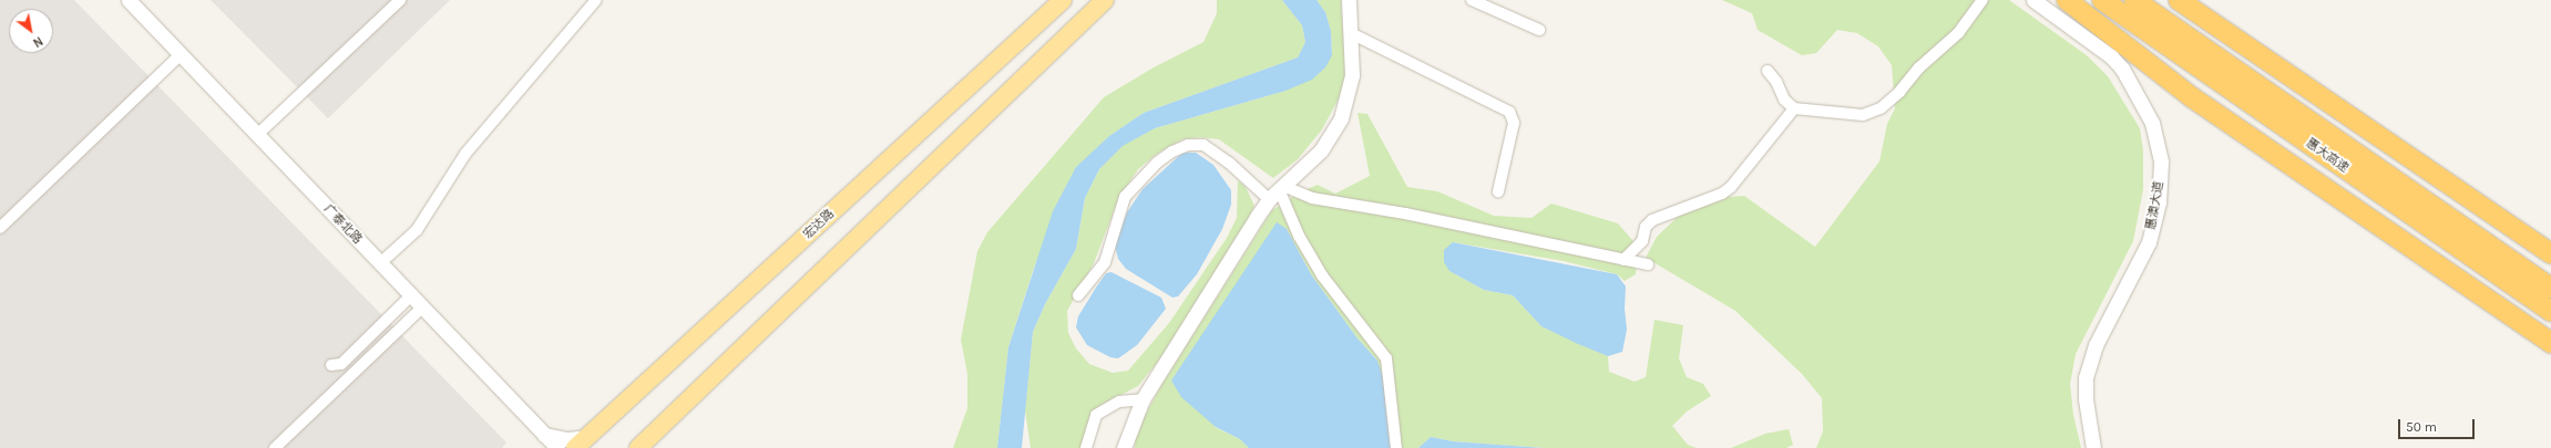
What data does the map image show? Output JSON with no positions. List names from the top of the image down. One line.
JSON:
{"streets":{"highway":["惠大高速"],"main road":["宏达路"],"street":["惠澳大道","广泰北路"]},"scale_bar":"50 m","north":"bottom right"}
